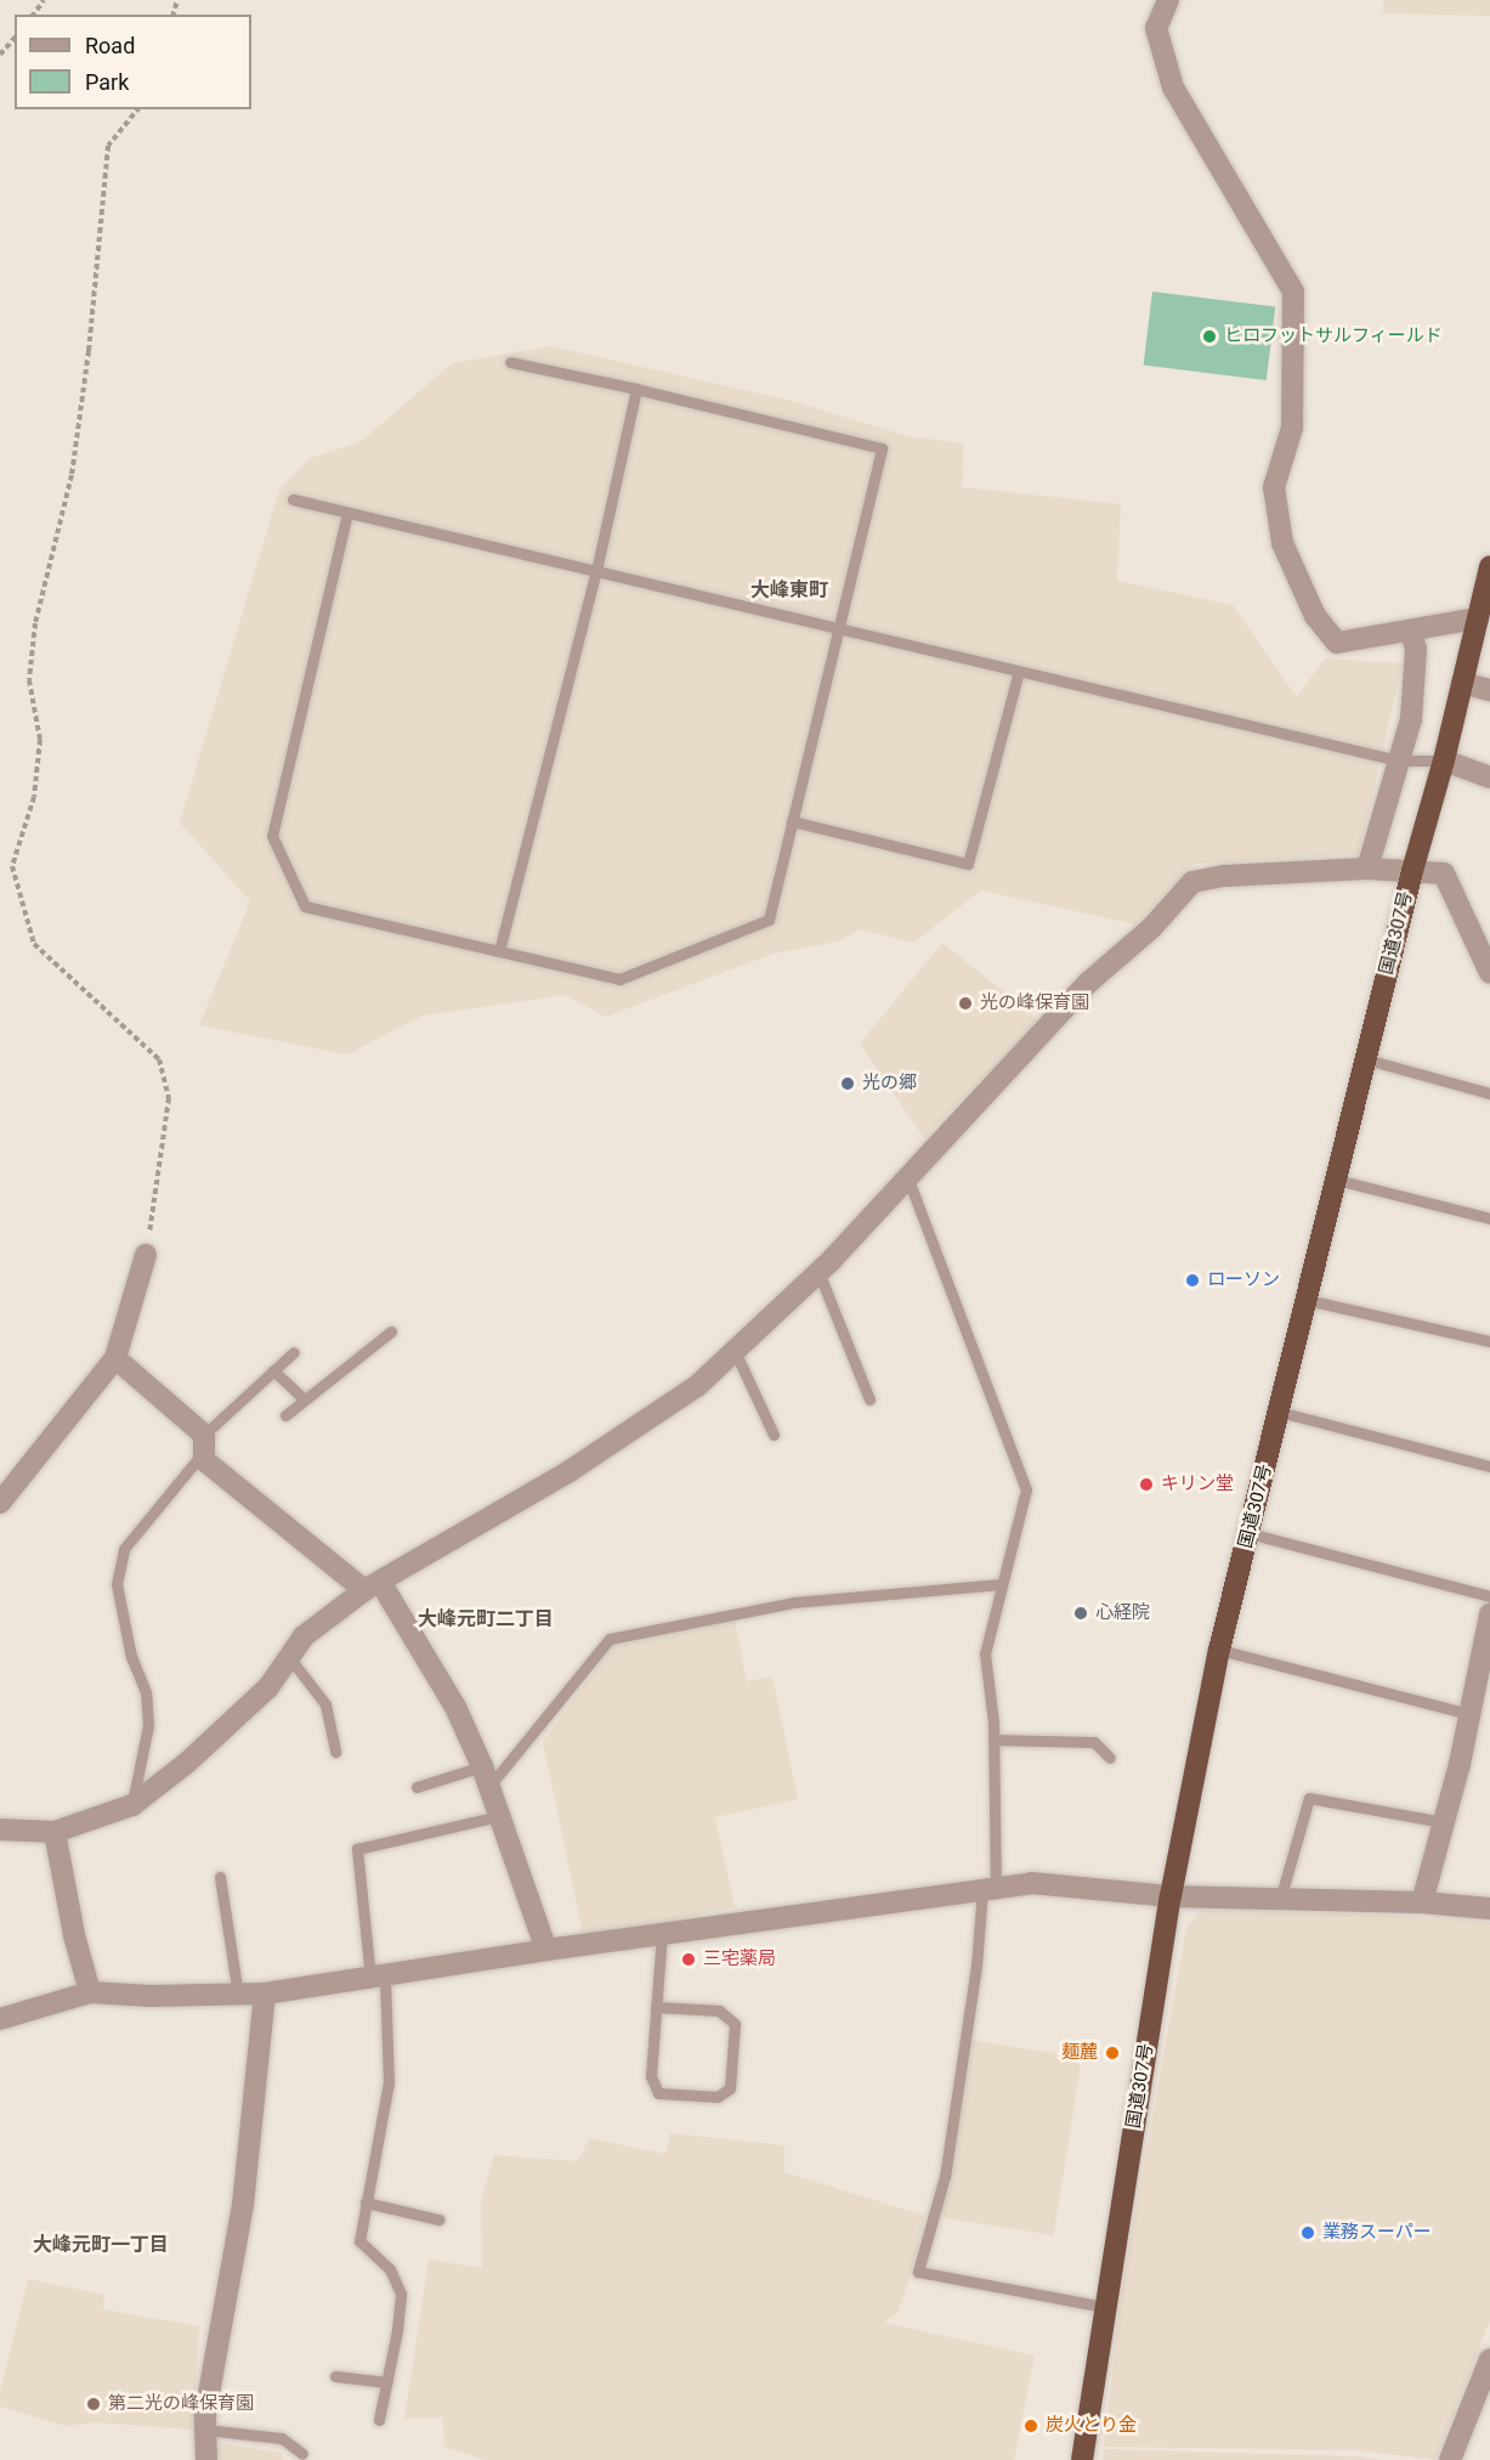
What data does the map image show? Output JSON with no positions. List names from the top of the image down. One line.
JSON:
{"streets":{"highway":["国道307号"]},"districts":["大峰東町","大峰元町二丁目","大峰元町一丁目"],"places":["ヒロフットサルフィールド","光の峰保育園","光の郷","ローソン","キリン堂","心経院","三宅薬局","麺麓","業務スーパー","第二光の峰保育園","炭火とり金"],"legend":["Road","Park"]}
